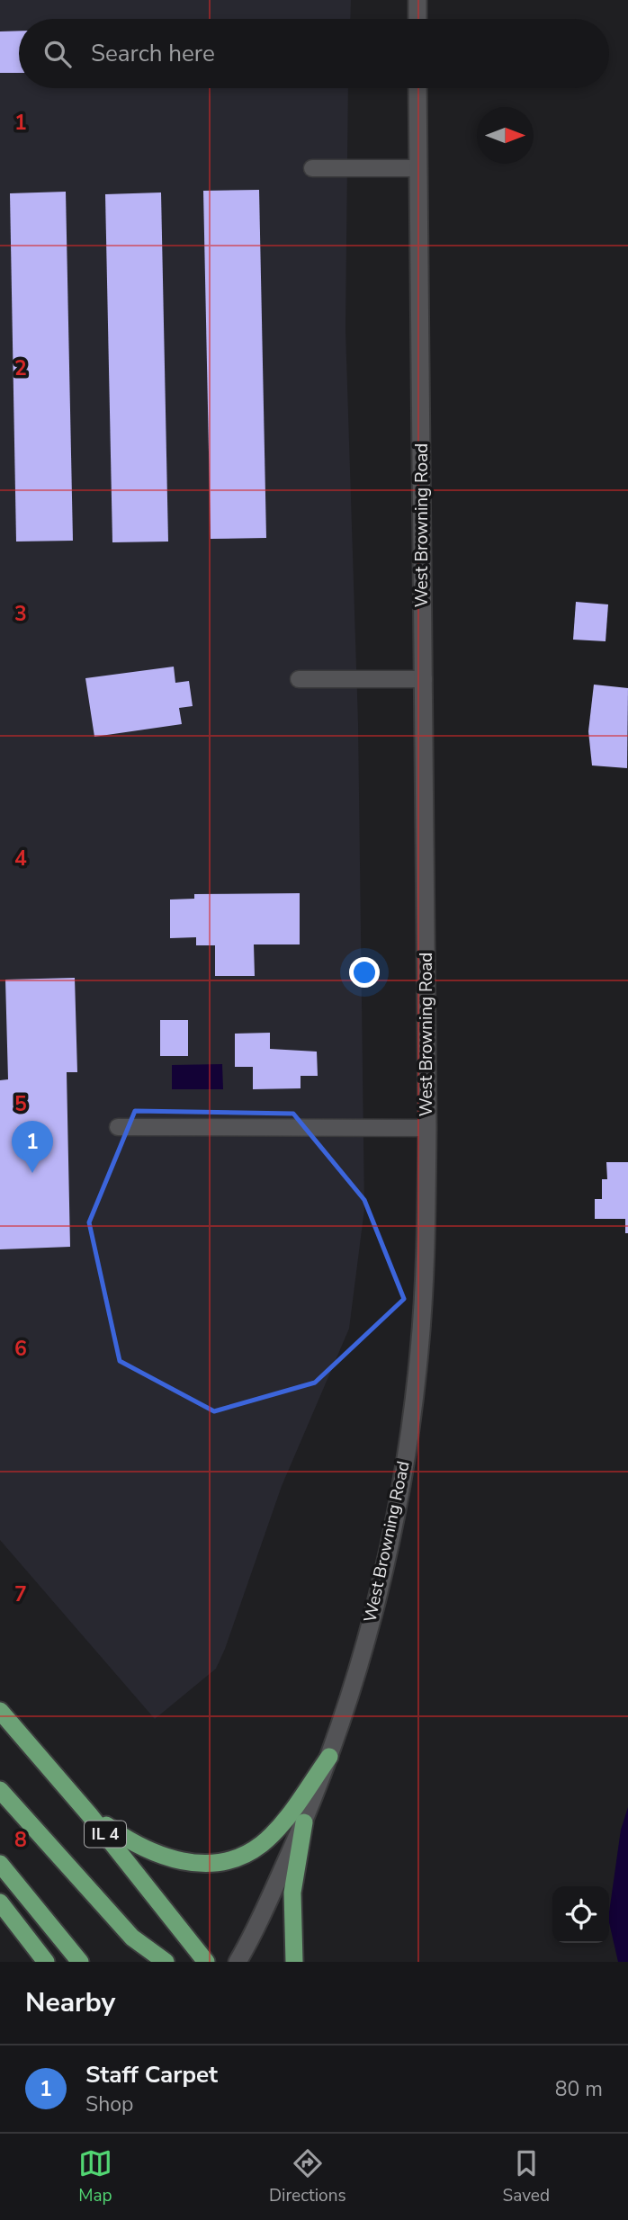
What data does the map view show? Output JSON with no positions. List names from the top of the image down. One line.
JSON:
{"streets":{"highway":["IL 4"],"street":["West Browning Road"]},"north":"right","page":{"search":"Search here","pins":"1","heading":"Nearby","list":[{"mark":"1","name":"Staff Carpet","note":"Shop","value":"80 m"}],"nav":["Map","Directions","Saved"]},"grid":{"rows":["1","2","3","4","5","6","7","8"]}}
